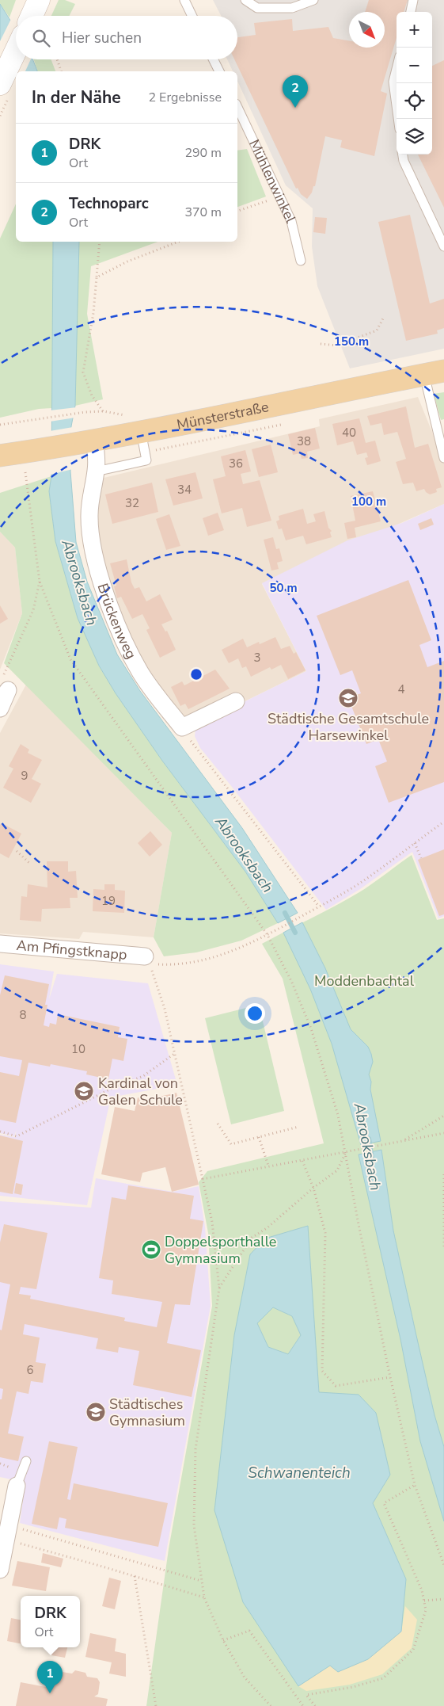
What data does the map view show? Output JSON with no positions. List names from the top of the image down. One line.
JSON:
{"streets":{"main road":["Münsterstraße"],"street":["Brückenweg","Am Pfingstknapp"],"lane":["Mühlenwinkel"]},"crossings":[["Münsterstraße","Brückenweg"]],"water":["Abrooksbach","Schwanenteich"],"parks":["Moddenbachtal"],"places":{"school or university":["Städtische Gesamtschule Harsewinkel","Kardinal von Galen Schule","Städtisches Gymnasium"],"sports":["Doppelsporthalle Gymnasium"]},"house_numbers":["40","38","36","34","32","3","4","9","19","8","10","6"],"north":"bottom right","page":{"map_buttons":["+","−"],"search":"Hier suchen","heading":["In der Nähe","2 Ergebnisse"],"pins":["2","1"],"list":[{"mark":"1","name":"DRK","note":"Ort","value":"290 m"},{"mark":"2","name":"Technoparc","note":"Ort","value":"370 m"}],"popup":["DRK","Ort"]},"rings":["150 m","100 m","50 m"]}
